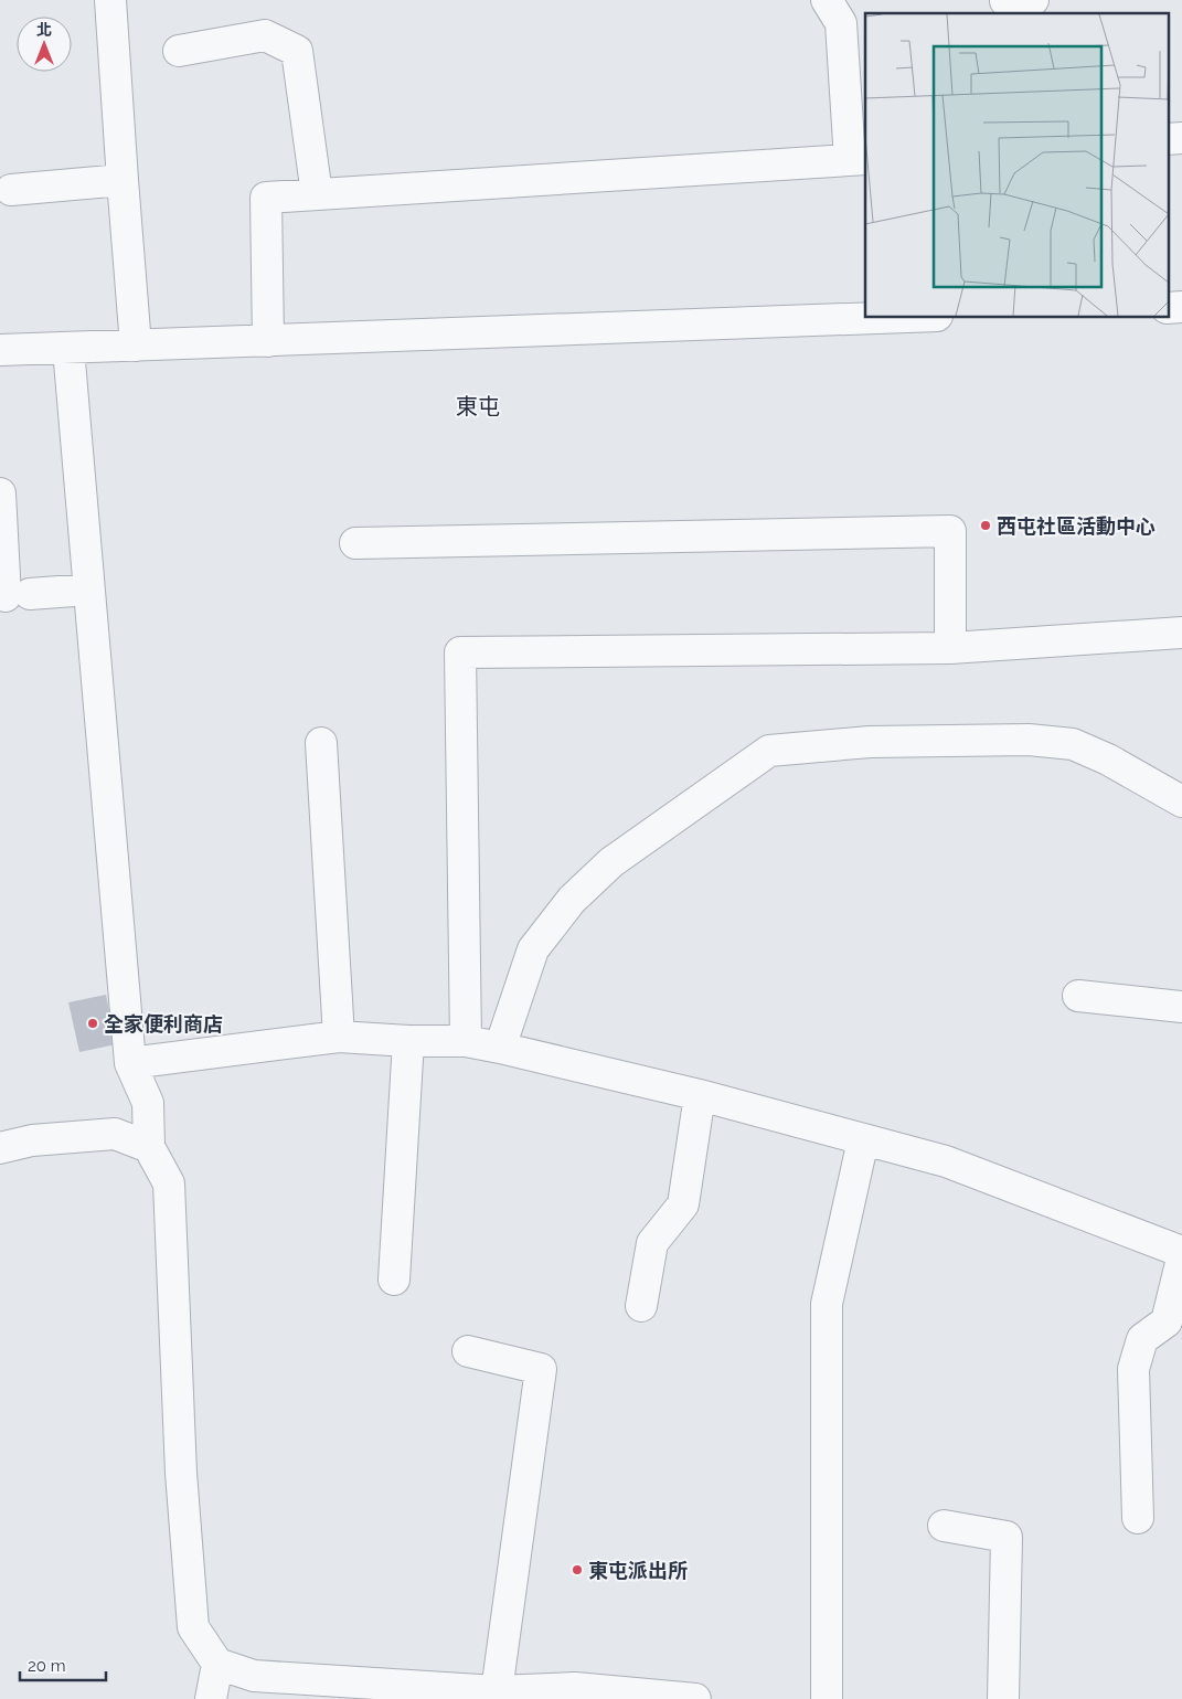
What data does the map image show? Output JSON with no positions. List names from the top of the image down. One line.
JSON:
{"districts":["東屯"],"places":["西屯社區活動中心","全家便利商店","東屯派出所"],"scale_bar":"20 m","north":"top"}
